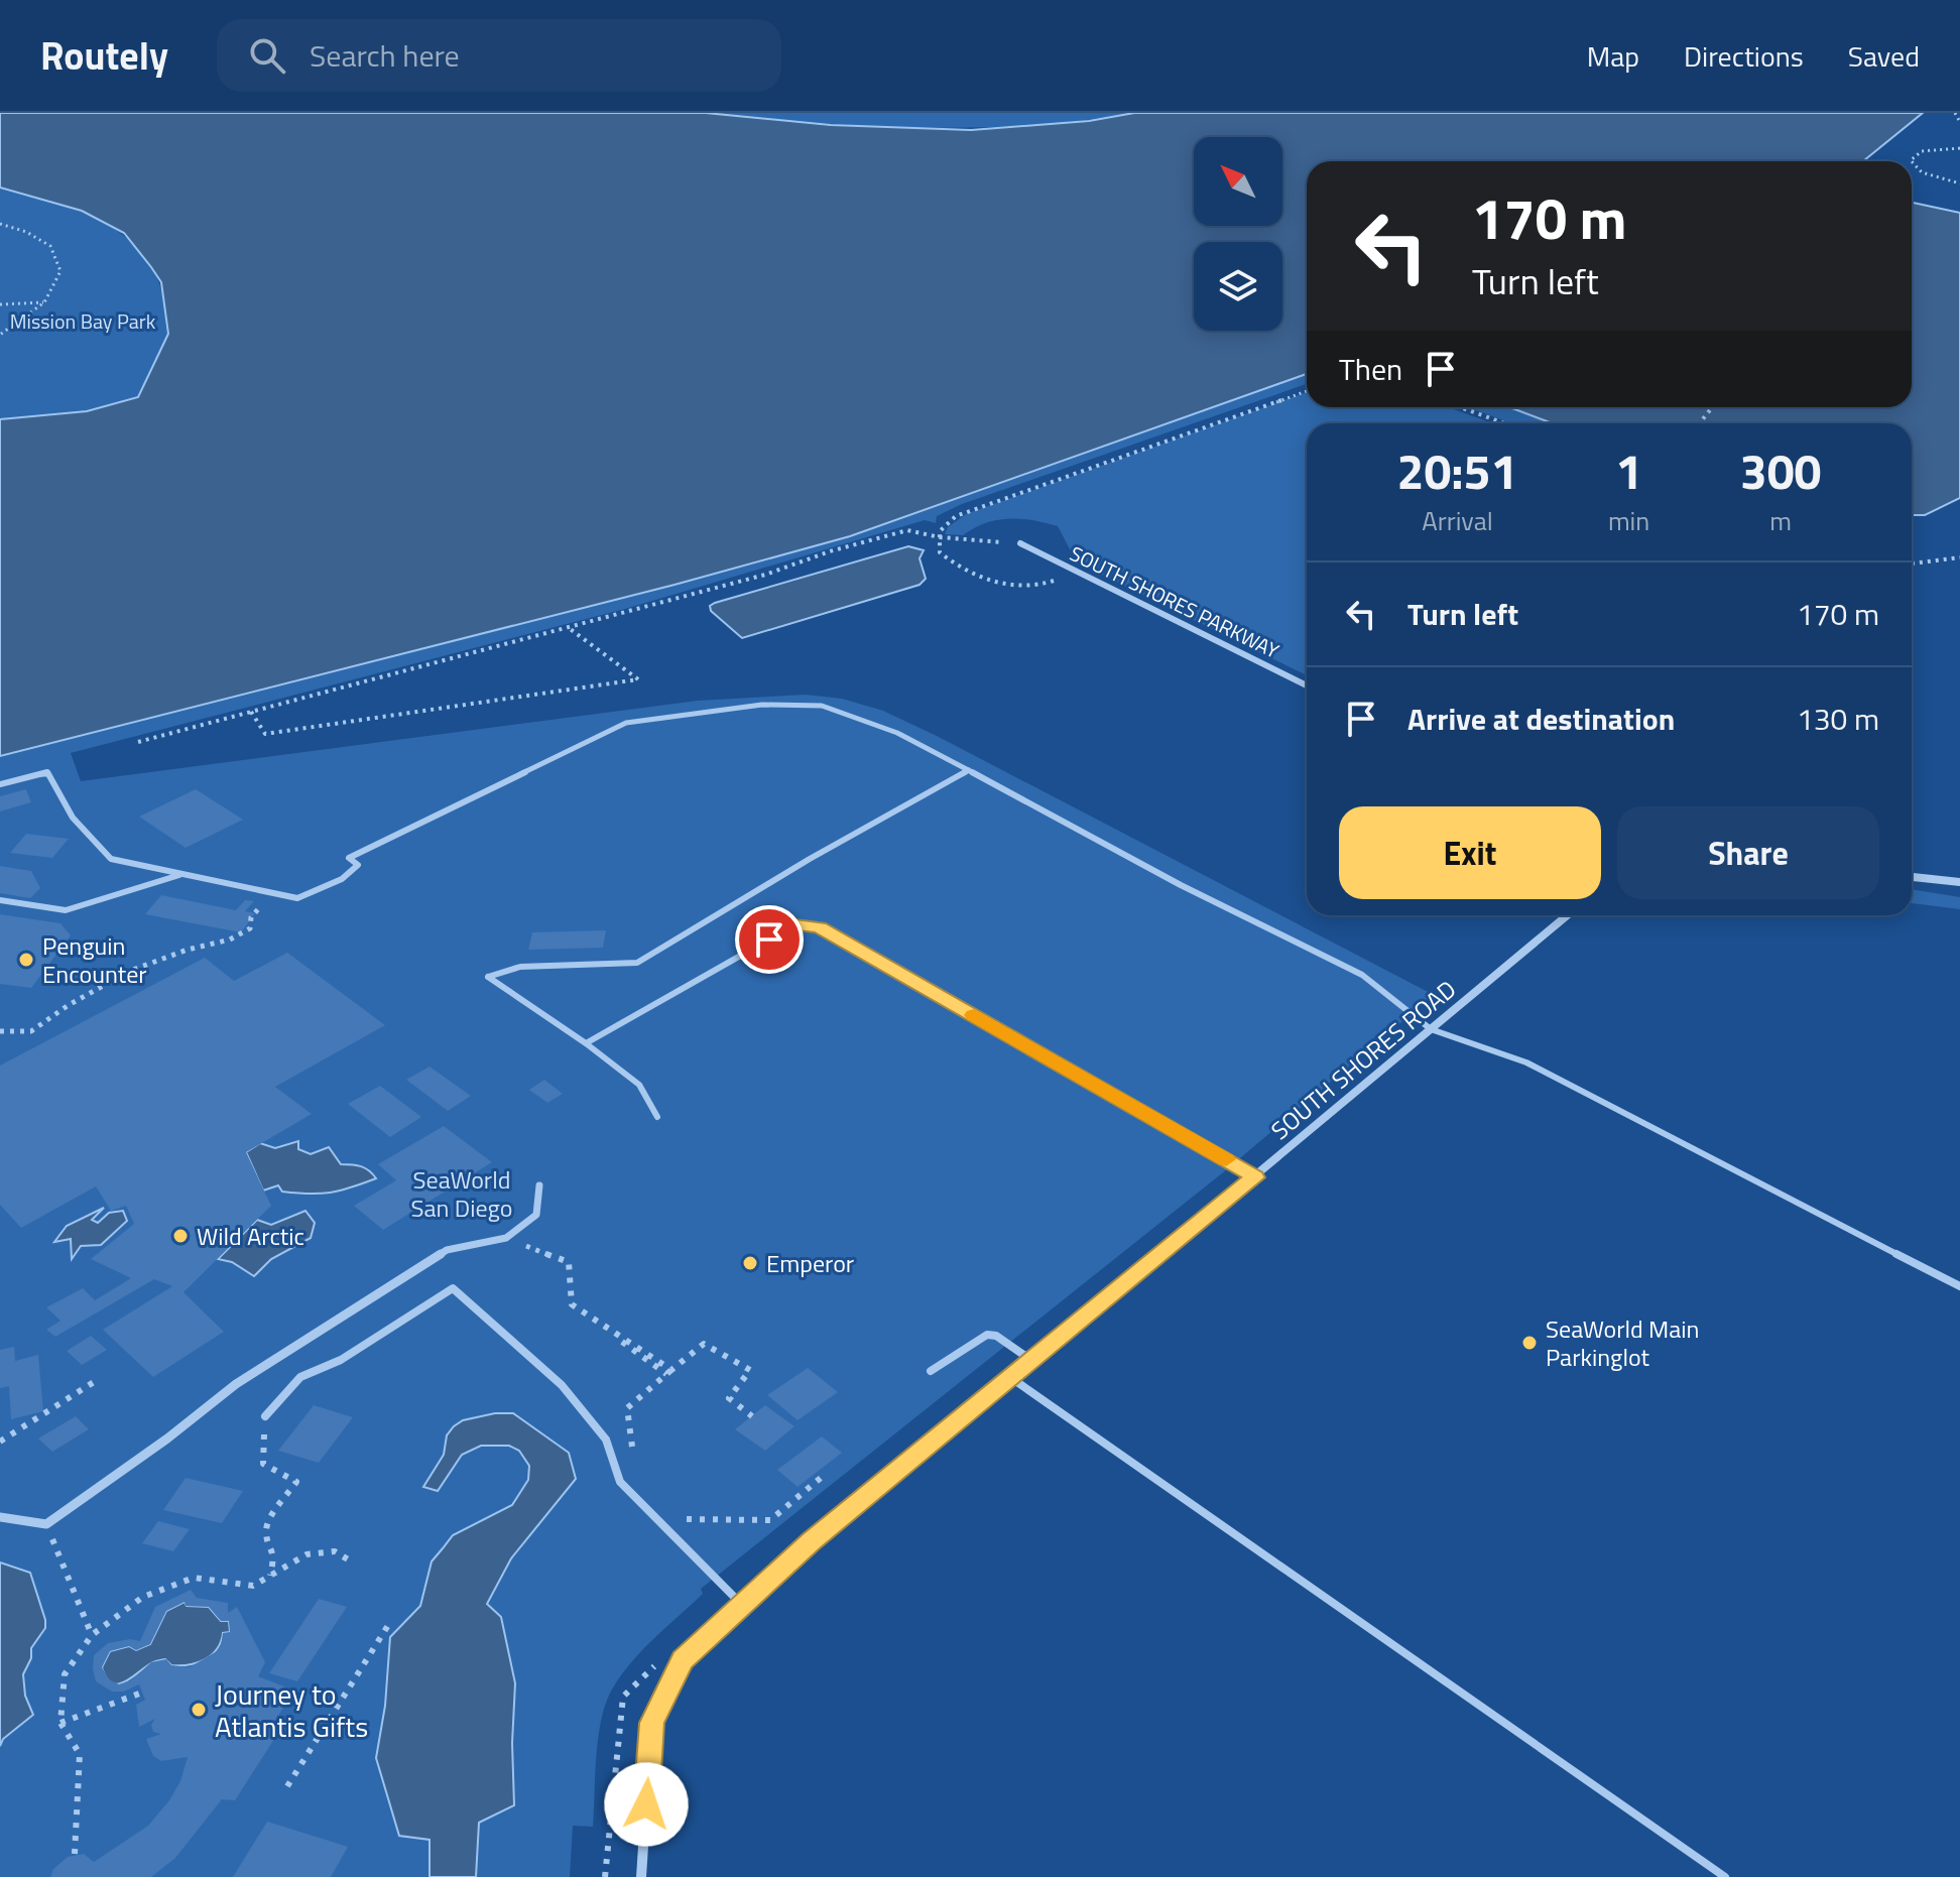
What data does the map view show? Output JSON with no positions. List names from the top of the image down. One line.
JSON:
{"streets":{"street":["SOUTH SHORES PARKWAY","SOUTH SHORES ROAD"]},"parks":["Mission Bay Park","SeaWorld San Diego"],"places":["Penguin Encounter","Wild Arctic","Emperor","SeaWorld Main Parkinglot","Journey to Atlantis Gifts"],"north":"top left","page":{"header":"Routely","search":"Search here","nav":["Map","Directions","Saved"],"turn":["170 m","Turn left"],"then":"Then","eta":["20:51","Arrival","1","min","300","m"],"list":[{"name":"Turn left","value":"170 m"},{"name":"Arrive at destination","value":"130 m"}],"buttons":["Exit","Share"]}}
